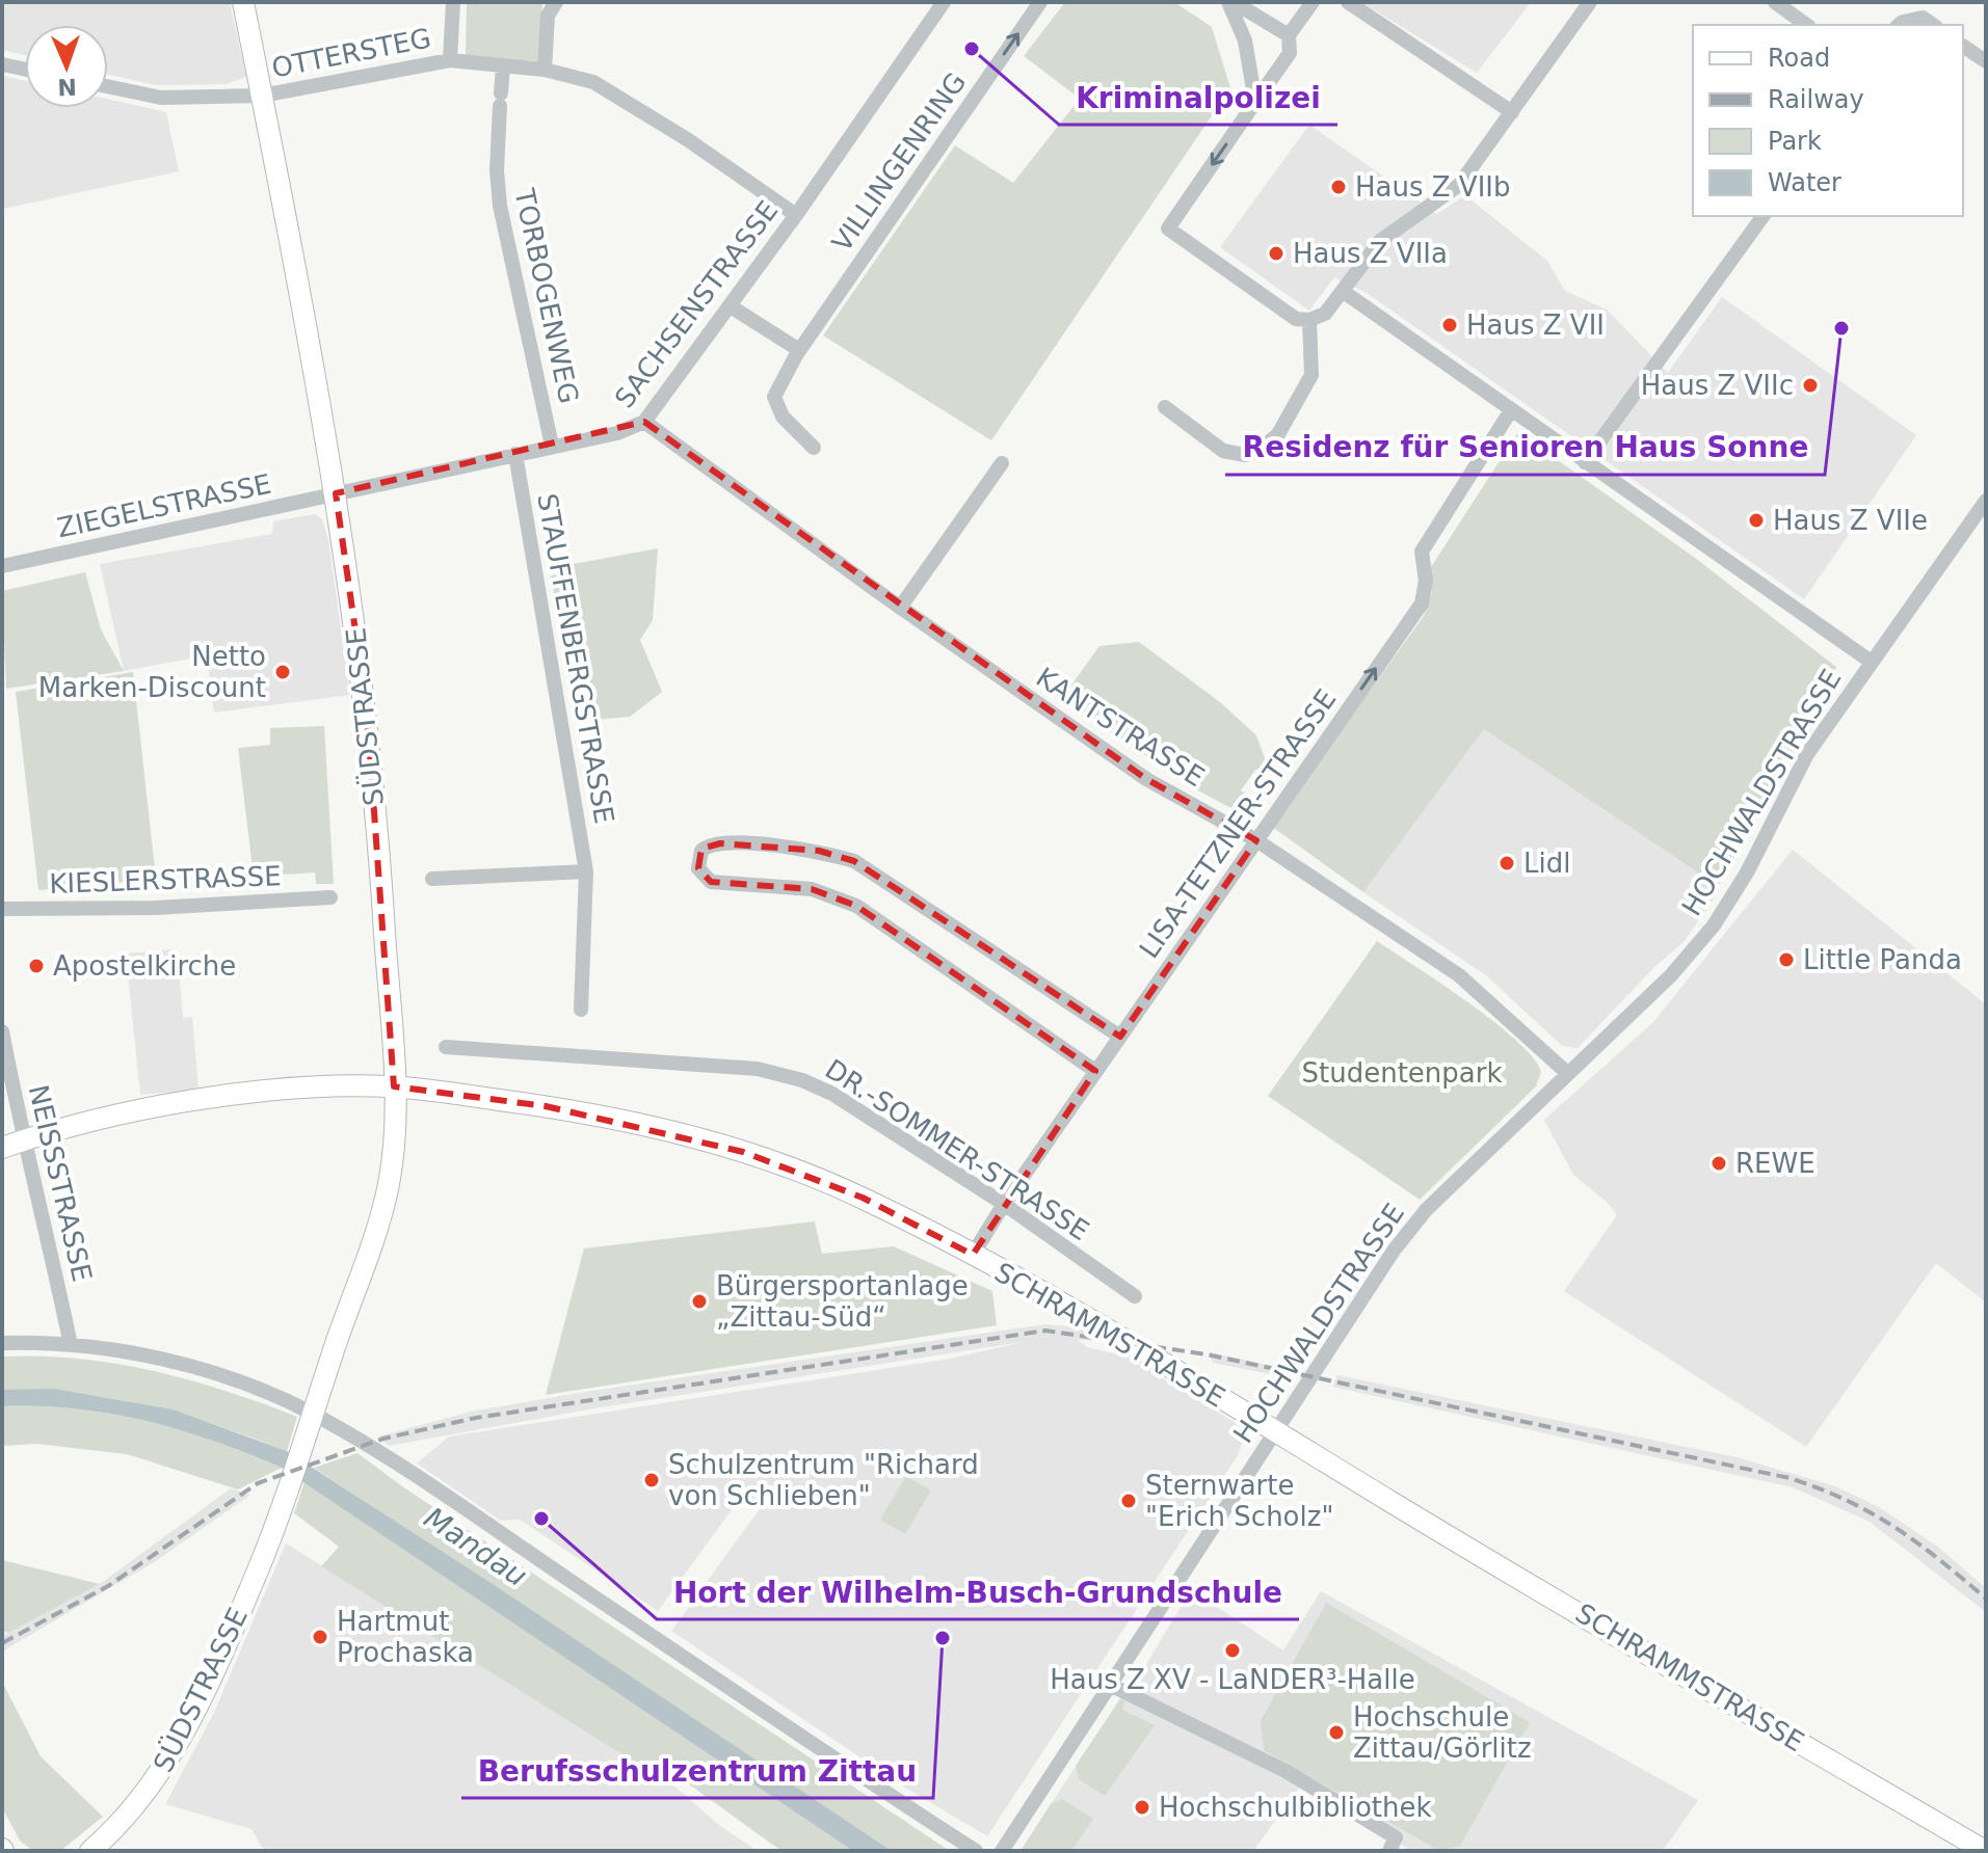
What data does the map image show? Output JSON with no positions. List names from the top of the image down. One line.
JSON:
{"streets":{"main road":["SÜDSTRASSE","SCHRAMMSTRASSE"],"street":["OTTERSTEG","VILLINGENRING","TORBOGENWEG","SACHSENSTRASSE","ZIEGELSTRASSE","STAUFFENBERGSTRASSE","KANTSTRASSE","HOCHWALDSTRASSE","LISA-TETZNER-STRASSE","KIESLERSTRASSE","DR.-SOMMER-STRASSE","NEISSSTRASSE"]},"crossings":[["OTTERSTEG","TORBOGENWEG"],["OTTERSTEG","SACHSENSTRASSE"],["OTTERSTEG","SÜDSTRASSE"],["TORBOGENWEG","SACHSENSTRASSE"],["SACHSENSTRASSE","ZIEGELSTRASSE"],["SACHSENSTRASSE","STAUFFENBERGSTRASSE"],["SACHSENSTRASSE","SÜDSTRASSE"],["SACHSENSTRASSE","KANTSTRASSE"],["ZIEGELSTRASSE","SÜDSTRASSE"],["SÜDSTRASSE","SCHRAMMSTRASSE"],["KANTSTRASSE","HOCHWALDSTRASSE"],["KANTSTRASSE","LISA-TETZNER-STRASSE"],["HOCHWALDSTRASSE","SCHRAMMSTRASSE"],["LISA-TETZNER-STRASSE","DR.-SOMMER-STRASSE"],["LISA-TETZNER-STRASSE","SCHRAMMSTRASSE"],["NEISSSTRASSE","SCHRAMMSTRASSE"]],"one_way":["VILLINGENRING","LISA-TETZNER-STRASSE"],"water":["Mandau"],"parks":["Studentenpark"],"places":["Kriminalpolizei","Haus Z VIIb","Haus Z VIIa","Haus Z VII","Residenz für Senioren Haus Sonne","Haus Z VIIc","Haus Z VIIe","Netto Marken-Discount","Lidl","Little Panda","Apostelkirche","REWE","Bürgersportanlage „Zittau-Süd“","Schulzentrum \"Richard von Schlieben\"","Sternwarte \"Erich Scholz\"","Hort der Wilhelm-Busch-Grundschule","Hartmut Prochaska","Berufsschulzentrum Zittau","Haus Z XV - LaNDER³-Halle","Hochschule Zittau/Görlitz","Hochschulbibliothek"],"legend":["Road","Railway","Park","Water"],"north":"bottom"}
